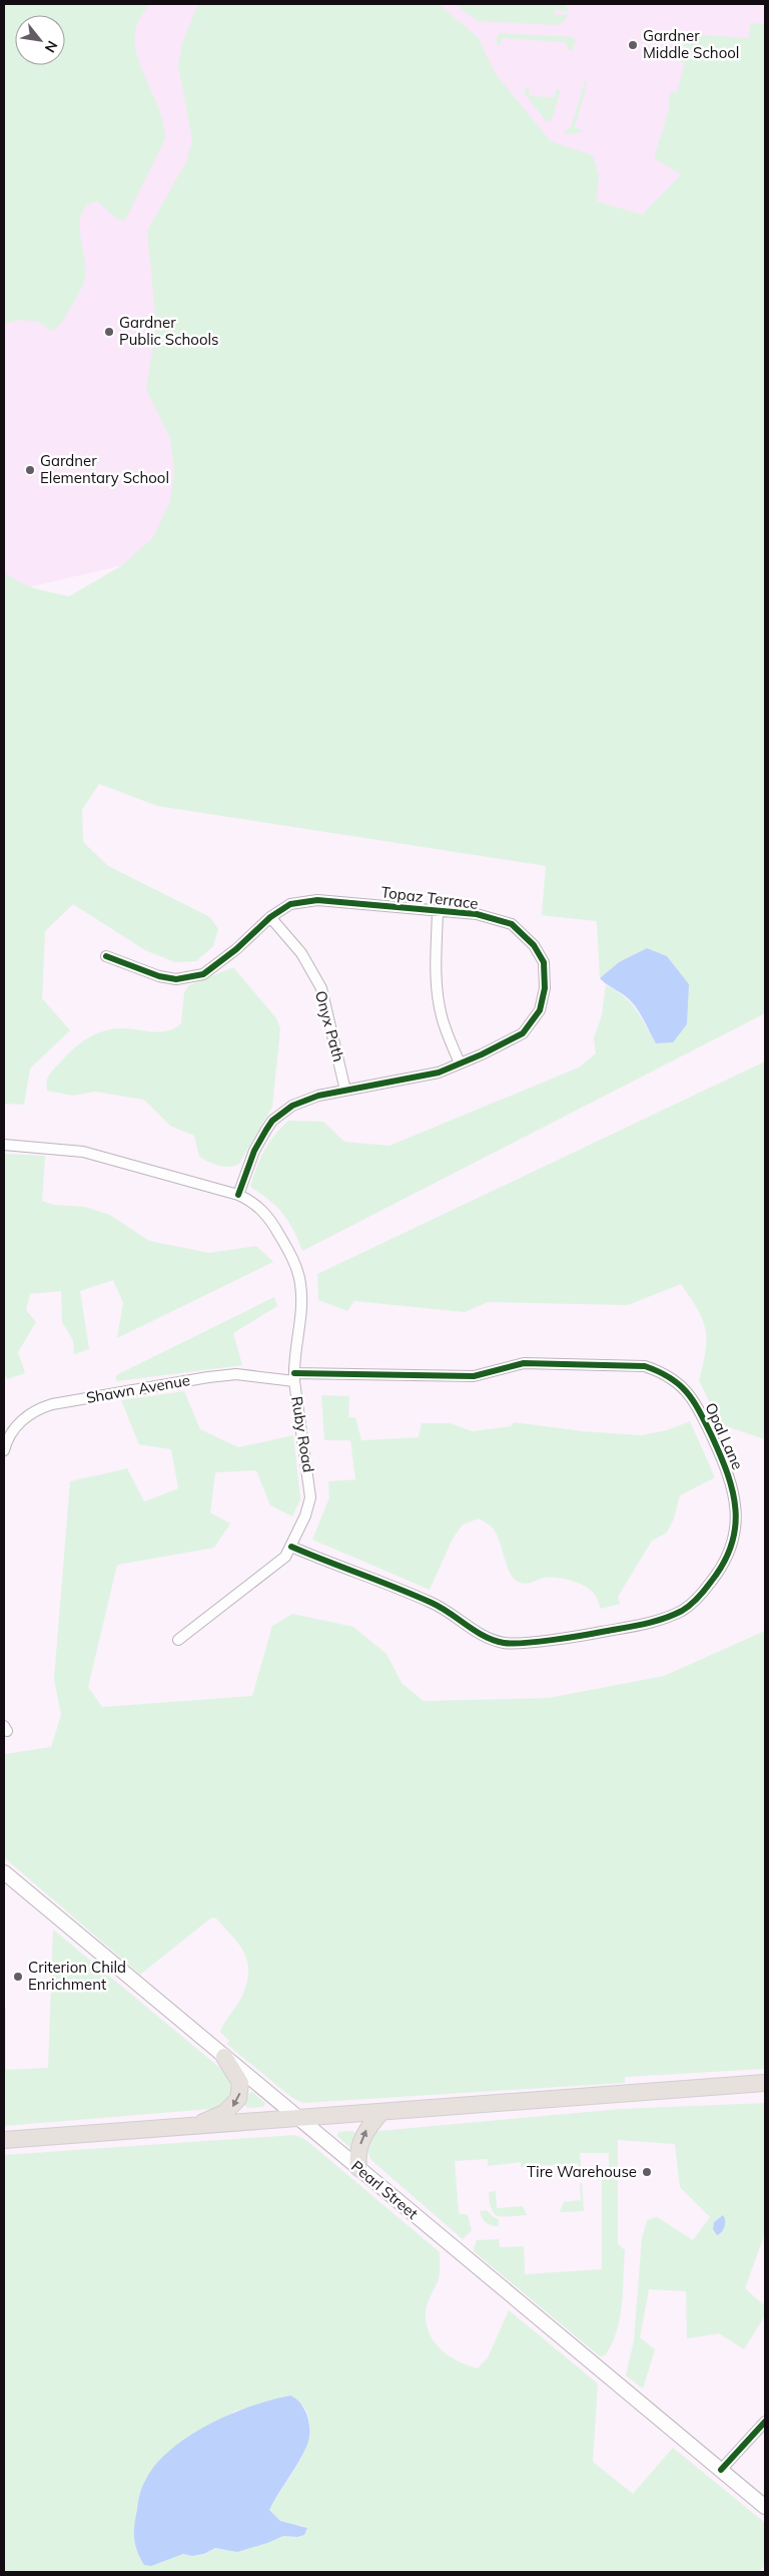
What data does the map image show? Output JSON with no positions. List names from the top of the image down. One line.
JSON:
{"streets":{"main road":["Pearl Street"],"street":["Topaz Terrace","Onyx Path","Shawn Avenue","Ruby Road","Opal Lane"]},"crossings":[["Topaz Terrace","Onyx Path"],["Topaz Terrace","Ruby Road"],["Shawn Avenue","Ruby Road"],["Shawn Avenue","Opal Lane"],["Ruby Road","Opal Lane"]],"places":["Gardner Middle School","Gardner Public Schools","Gardner Elementary School","Criterion Child Enrichment","Tire Warehouse"],"north":"bottom right"}
